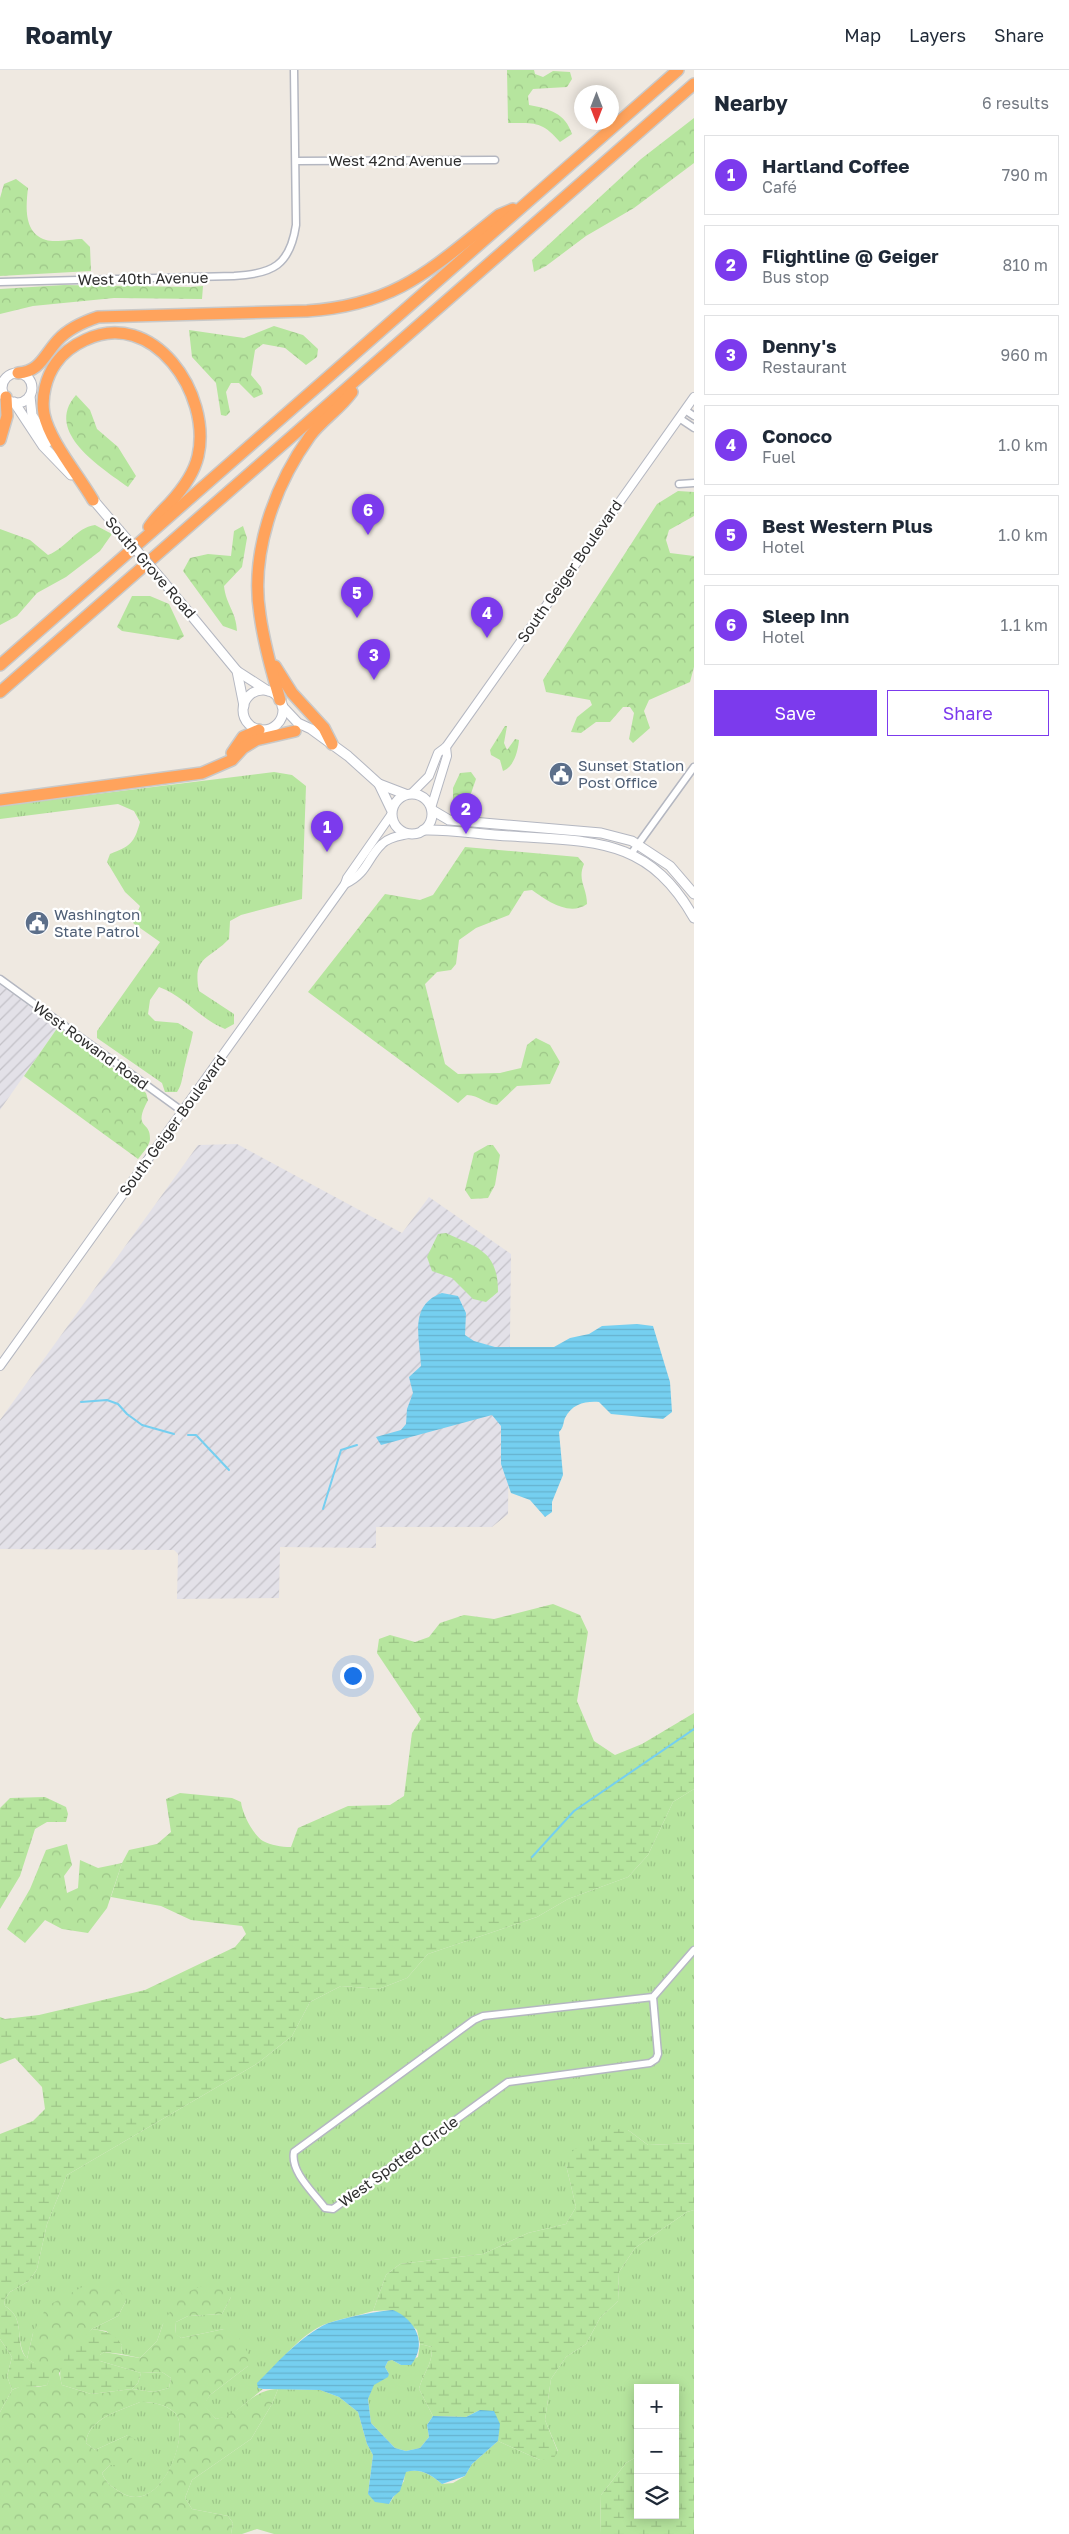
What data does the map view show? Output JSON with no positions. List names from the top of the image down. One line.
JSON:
{"streets":{"main road":["South Grove Road"],"street":["West 42nd Avenue","West 40th Avenue","South Geiger Boulevard","West Rowand Road","West Spotted Circle"]},"crossings":[["West 42nd Avenue","West 40th Avenue"],["South Geiger Boulevard","West Rowand Road"]],"places":{"public building":["Sunset Station Post Office","Washington State Patrol"]},"north":"bottom","page":{"header":"Roamly","nav":["Map","Layers","Share"],"heading":["Nearby","6 results"],"list":[{"mark":"1","name":"Hartland Coffee","note":"Café","value":"790 m"},{"mark":"2","name":"Flightline @ Geiger","note":"Bus stop","value":"810 m"},{"mark":"3","name":"Denny's","note":"Restaurant","value":"960 m"},{"mark":"4","name":"Conoco","note":"Fuel","value":"1.0 km"},{"mark":"5","name":"Best Western Plus","note":"Hotel","value":"1.0 km"},{"mark":"6","name":"Sleep Inn","note":"Hotel","value":"1.1 km"}],"pins":["6","5","4","3","2","1"],"buttons":["Save","Share"],"map_buttons":["+","−"]}}
